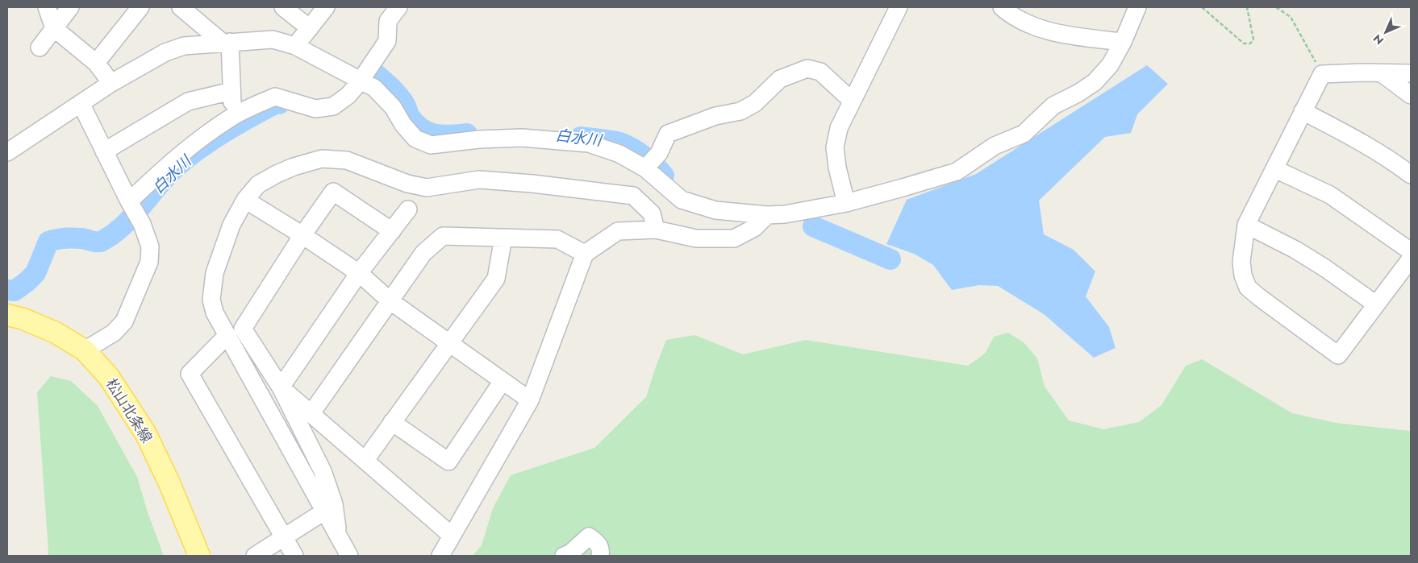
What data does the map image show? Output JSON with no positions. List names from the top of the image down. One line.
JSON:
{"streets":{"main road":["松山北条線"]},"water":["白水川"],"north":"bottom left"}
